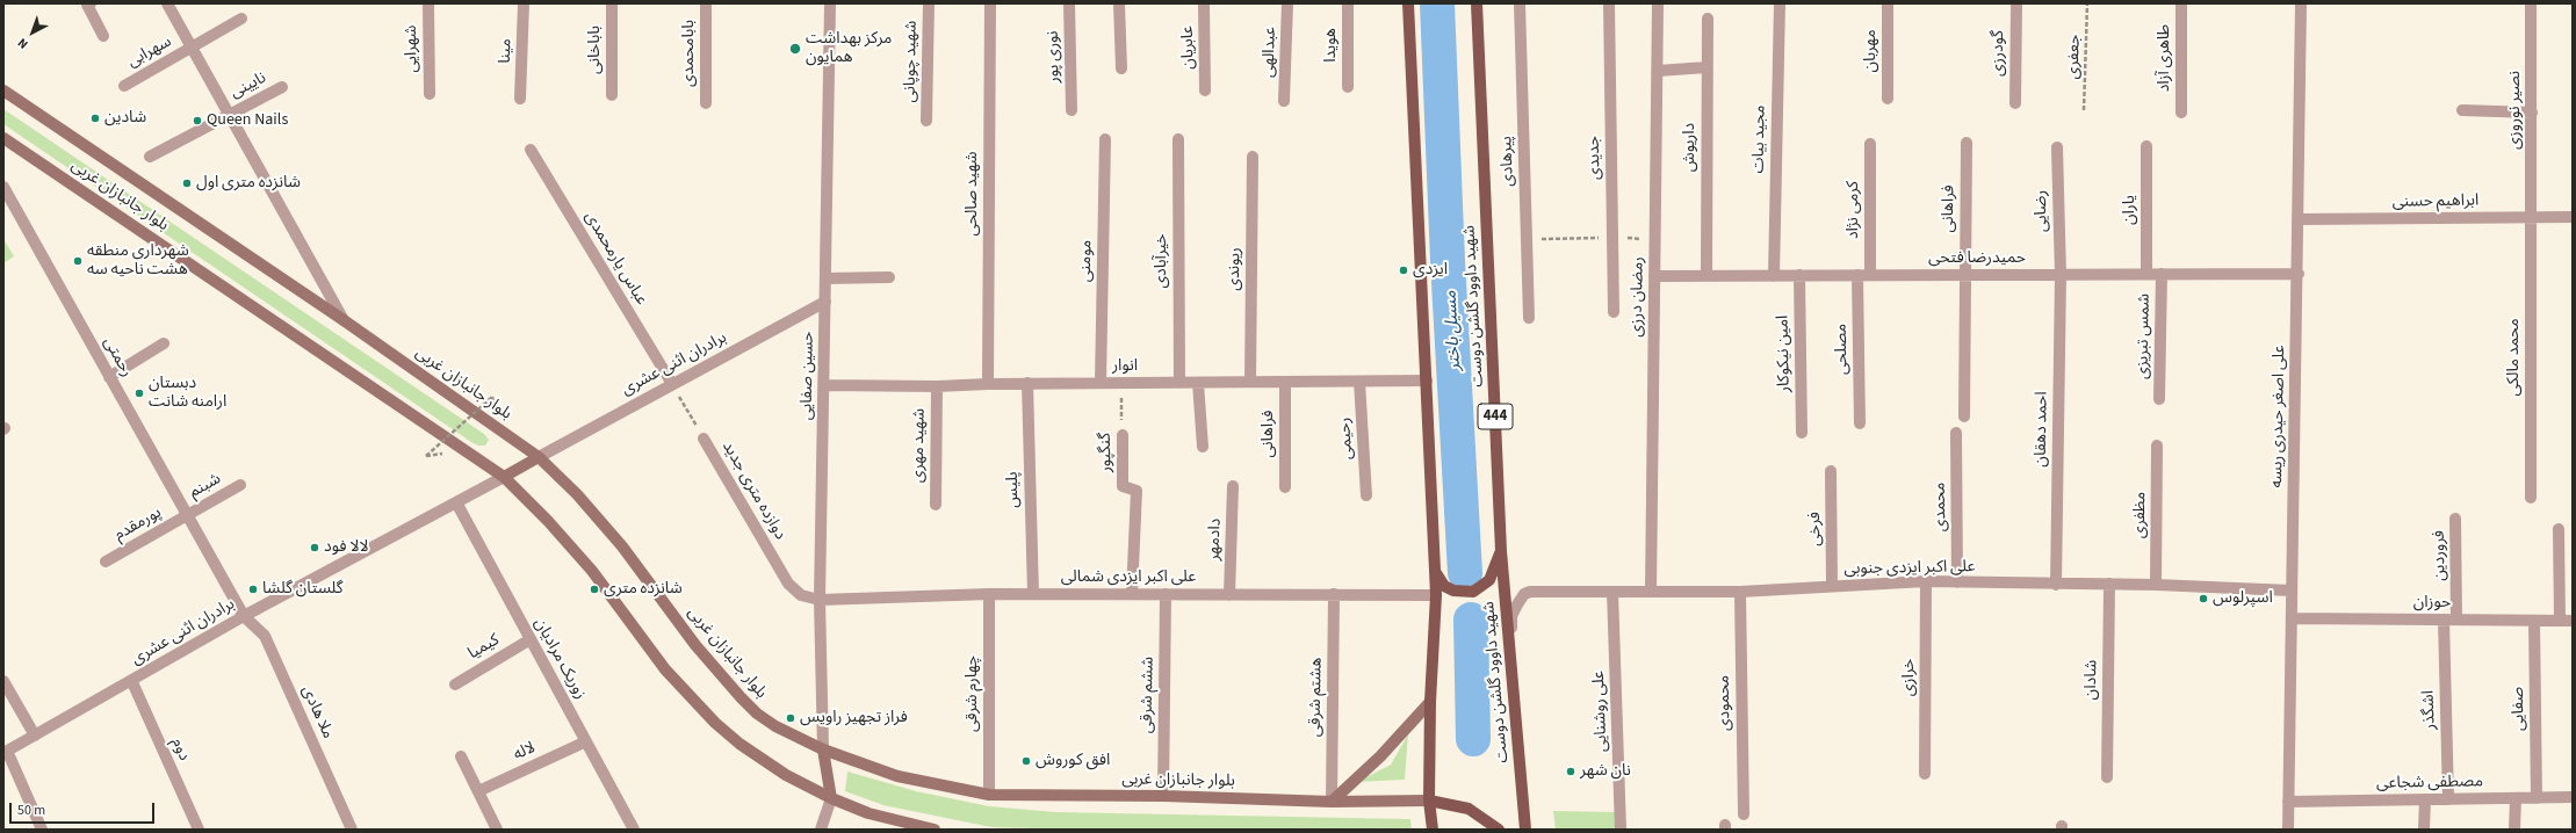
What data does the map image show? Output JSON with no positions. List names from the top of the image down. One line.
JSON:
{"streets":{"main road":["بلوار جانبازان غربی","شهید داوود گلشن دوست","444"],"street":["هویدا","عابریان","شهرایی","باباخانی","مینا","مهربان","سهرابی","عبدالهی","بابامحمدی","گودرزی","نوری پور","طاهری آزاد","شهید چوپانی","نایینی","نصیر نوروزی","مجید بیات","داریوش","جدیدی","پیرهادی","شهید صالحی","ابراهیم حسنی","فراهانی","کرمی نژاد","یاران","رضایی","عباس یارمحمدی","حمیدرضا فتحی","مومنی","خیرآبادی","ریوندی","رمضان درزی","شمس تبریزی","مصلحی","امین نیکوکار","رحمتی","محمد مالکی","برادران اثنی عشری","انوار","حسین صفایی","علی اصغر حیدری ریسه","احمد دهقان","رحیمی","شهید مهری","گنگپور","شبنم","پلیس","دوازده متری جدید","محمدی","مظفری","پورمقدم","فرخی","دادمهر","فروردین","علی اکبر ایزدی جنوبی","علی اکبر ایزدی شمالی","حوزان","کیمیا","زوریک مرادیان","خرازی","شادان","چهارم شرقی","ششم شرقی","هشتم شرقی","محمودی","صفایی","اشگذر","علی روشنایی","ملا هادی","دوم","لاله","مصطفی شجاعی"],"path":["جعفری"]},"crossings":[["نصیر نوروزی","ابراهیم حسنی"],["نصیر نوروزی","محمد مالکی"],["مجید بیات","حمیدرضا فتحی"],["داریوش","حمیدرضا فتحی"],["شهید صالحی","انوار"],["بلوار جانبازان غربی","برادران اثنی عشری"],["بلوار جانبازان غربی","حسین صفایی"],["بلوار جانبازان غربی","چهارم شرقی"],["بلوار جانبازان غربی","ششم شرقی"],["بلوار جانبازان غربی","هشتم شرقی"],["ابراهیم حسنی","محمد مالکی"],["ابراهیم حسنی","علی اصغر حیدری ریسه"],["فراهانی","حمیدرضا فتحی"],["فراهانی","انوار"],["کرمی نژاد","حمیدرضا فتحی"],["یاران","حمیدرضا فتحی"],["رضایی","حمیدرضا فتحی"],["رضایی","احمد دهقان"],["عباس یارمحمدی","برادران اثنی عشری"],["عباس یارمحمدی","دوازده متری جدید"],["حمیدرضا فتحی","رمضان درزی"],["حمیدرضا فتحی","شمس تبریزی"],["حمیدرضا فتحی","مصلحی"],["حمیدرضا فتحی","امین نیکوکار"],["حمیدرضا فتحی","علی اصغر حیدری ریسه"],["حمیدرضا فتحی","احمد دهقان"],["مومنی","انوار"],["خیرآبادی","انوار"],["ریوندی","انوار"],["رمضان درزی","علی اکبر ایزدی جنوبی"],["شهید داوود گلشن دوست","علی اکبر ایزدی جنوبی"],["رحمتی","برادران اثنی عشری"],["رحمتی","شبنم"],["رحمتی","پورمقدم"],["رحمتی","ملا هادی"],["برادران اثنی عشری","حسین صفایی"],["برادران اثنی عشری","دوازده متری جدید"],["برادران اثنی عشری","زوریک مرادیان"],["برادران اثنی عشری","ملا هادی"],["برادران اثنی عشری","دوم"],["انوار","حسین صفایی"],["انوار","رحیمی"],["انوار","شهید مهری"],["انوار","گنگپور"],["انوار","پلیس"],["حسین صفایی","دوازده متری جدید"],["حسین صفایی","علی اکبر ایزدی شمالی"],["علی اصغر حیدری ریسه","علی اکبر ایزدی جنوبی"],["علی اصغر حیدری ریسه","حوزان"],["علی اصغر حیدری ریسه","مصطفی شجاعی"],["احمد دهقان","علی اکبر ایزدی جنوبی"],["گنگپور","علی اکبر ایزدی شمالی"],["شبنم","پورمقدم"],["پلیس","علی اکبر ایزدی شمالی"],["دوازده متری جدید","علی اکبر ایزدی شمالی"],["محمدی","علی اکبر ایزدی جنوبی"],["مظفری","علی اکبر ایزدی جنوبی"],["فرخی","علی اکبر ایزدی جنوبی"],["دادمهر","علی اکبر ایزدی شمالی"],["فروردین","حوزان"],["علی اکبر ایزدی جنوبی","خرازی"],["علی اکبر ایزدی جنوبی","شادان"],["علی اکبر ایزدی جنوبی","محمودی"],["علی اکبر ایزدی جنوبی","علی روشنایی"],["علی اکبر ایزدی شمالی","چهارم شرقی"],["علی اکبر ایزدی شمالی","ششم شرقی"],["علی اکبر ایزدی شمالی","هشتم شرقی"],["حوزان","صفایی"],["حوزان","اشگذر"],["کیمیا","زوریک مرادیان"],["زوریک مرادیان","لاله"],["صفایی","مصطفی شجاعی"],["اشگذر","مصطفی شجاعی"]],"water":["مسیل باختر"],"places":["مرکز بهداشت همایون","شادین","Queen Nails","شانزده متری اول","شهرداری منطقه هشت ناحیه سه","ایزدی","دبستان ارامنه شانت","لالا فود","گلستان گلشا","شانزده متری","اسپرلوس","فراز تجهیز راویس","افق کوروش","نان شهر"],"scale_bar":"50 m","north":"bottom left"}
